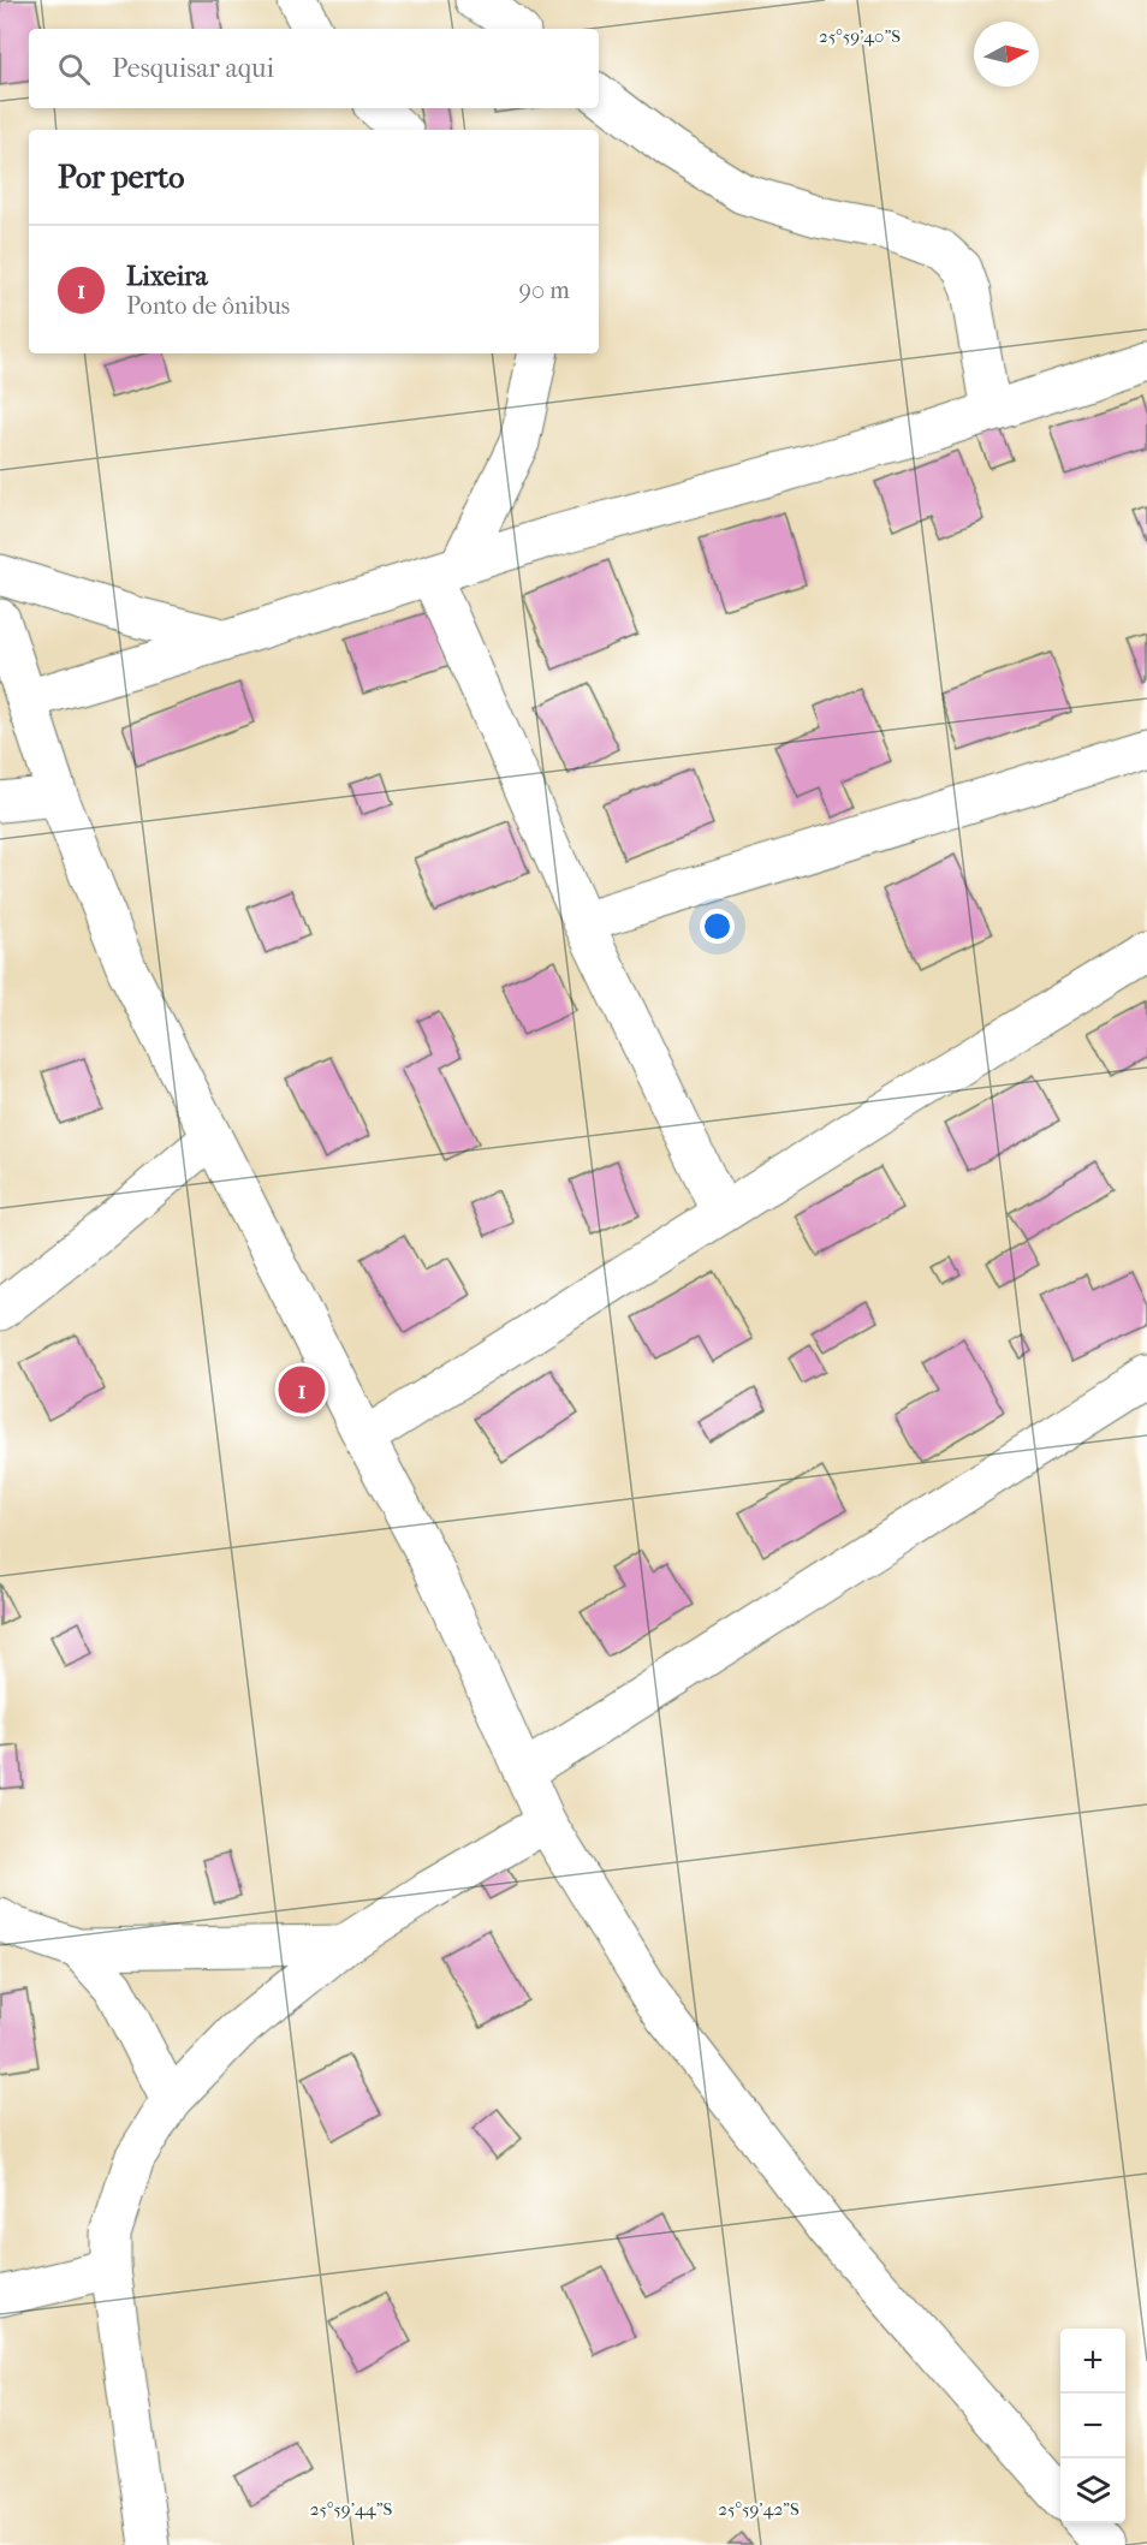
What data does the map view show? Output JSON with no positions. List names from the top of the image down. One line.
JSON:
{"north":"right","page":{"search":"Pesquisar aqui","heading":"Por perto","list":[{"mark":"1","name":"Lixeira","note":"Ponto de ônibus","value":"90 m"}],"pins":"1","map_buttons":["+","−"]},"coordinates":["25°59'40\"S","25°59'44\"S","25°59'42\"S"]}
